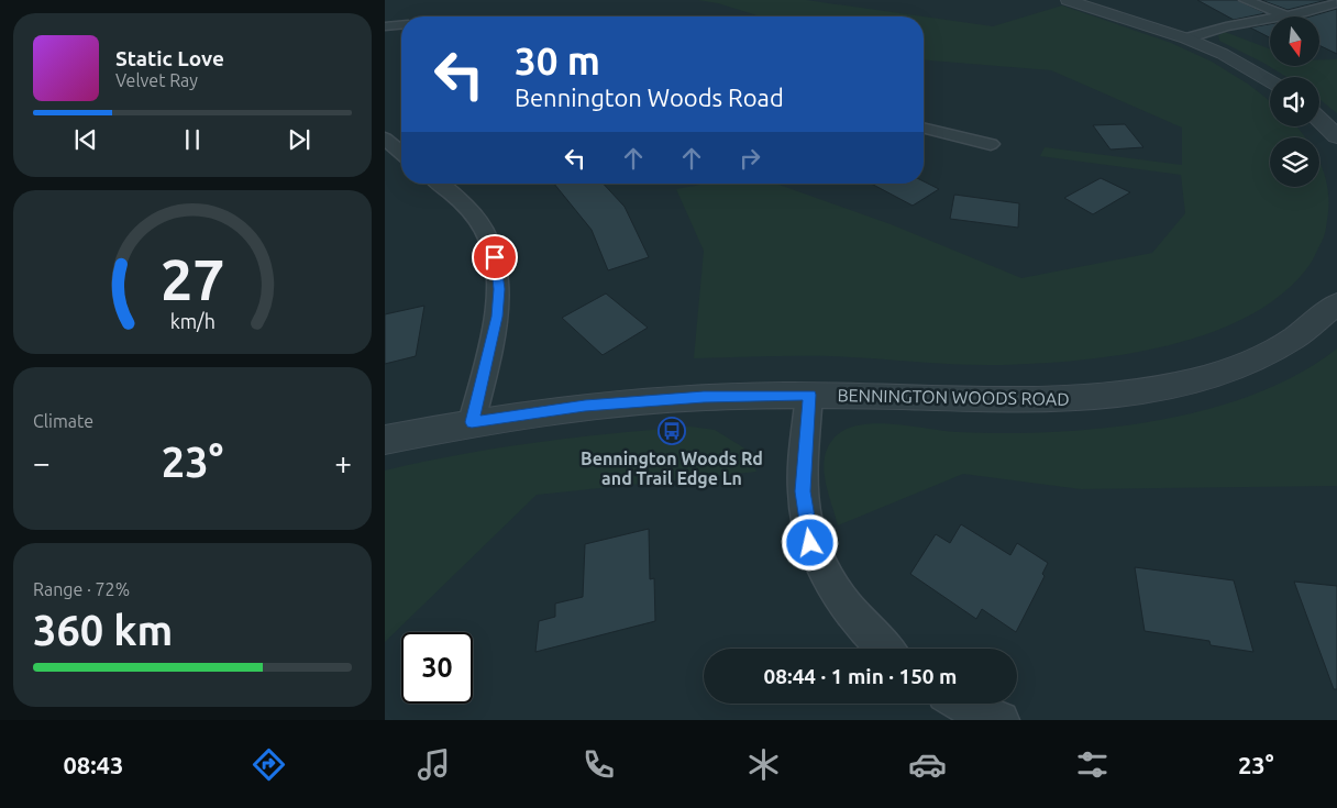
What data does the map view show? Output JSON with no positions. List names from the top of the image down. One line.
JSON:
{"streets":{"street":["BENNINGTON WOODS ROAD"]},"places":{"bus stop":["Bennington Woods Rd and Trail Edge Ln"]},"north":"bottom","page":{"turn":["30 m","Bennington Woods Road"],"song":["Static Love","Velvet Ray"],"tile":["Climate",["Range · 72%","360 km"]],"heat":["−","23°","+"],"limit":"30","trip":"08:44 · 1 min · 150 m","tabs":["08:43","23°"],"gauge":["27","km/h"]}}
